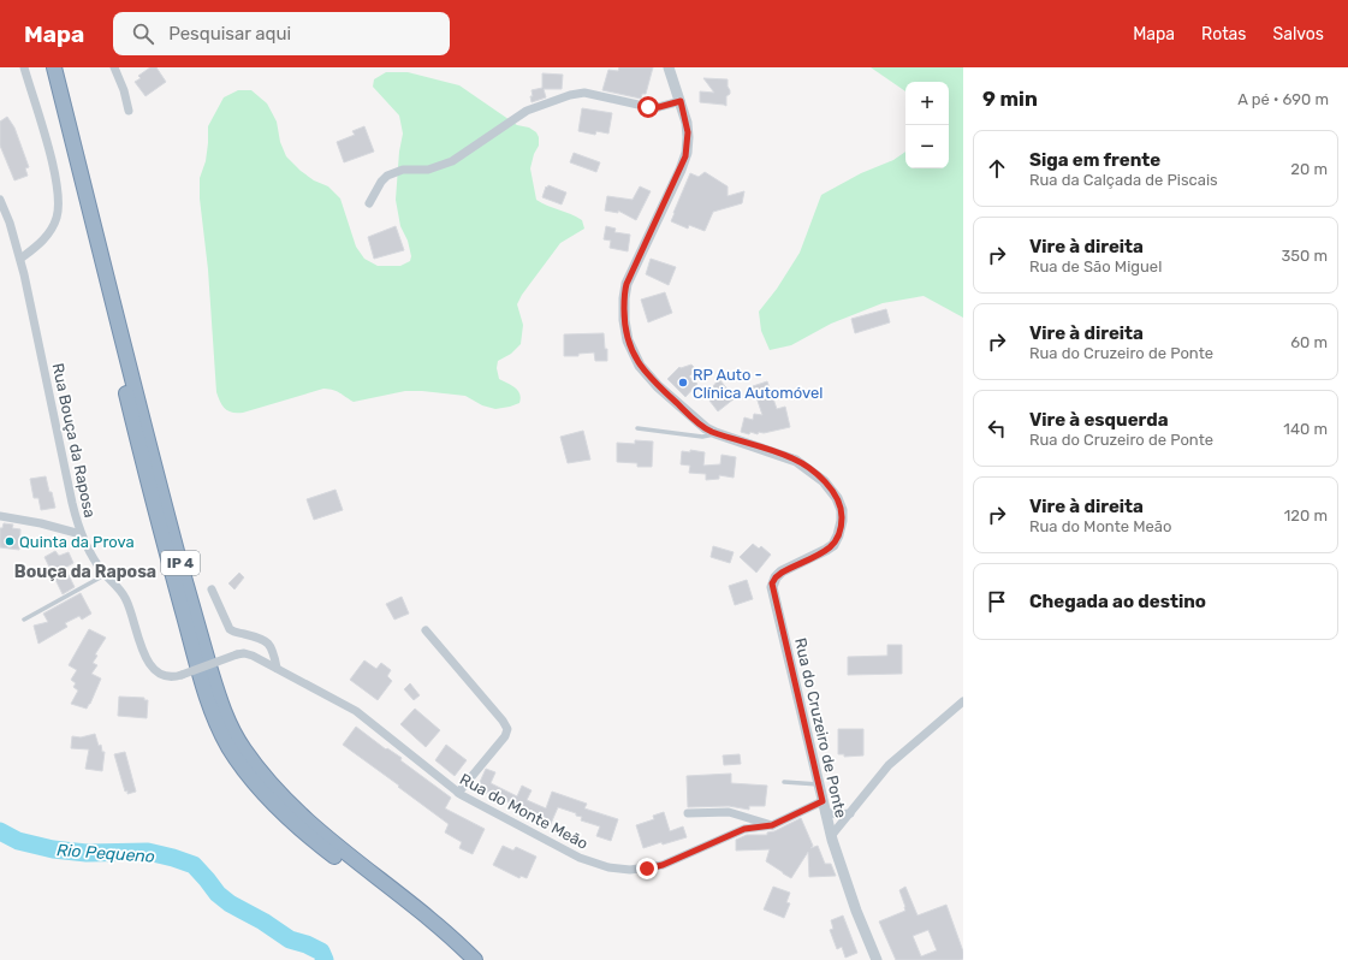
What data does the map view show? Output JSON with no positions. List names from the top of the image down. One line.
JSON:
{"streets":{"highway":["IP 4"],"street":["Rua Bouça da Raposa","Rua do Cruzeiro de Ponte","Rua do Monte Meão"]},"crossings":[["Rua Bouça da Raposa","Rua do Monte Meão"],["Rua do Cruzeiro de Ponte","Rua do Monte Meão"]],"districts":["Bouça da Raposa"],"water":["Rio Pequeno"],"places":["RP Auto - Clínica Automóvel","Quinta da Prova"],"page":{"header":"Mapa","search":"Pesquisar aqui","nav":["Mapa","Rotas","Salvos"],"heading":["9 min","A pé · 690 m"],"map_buttons":["+","−"],"list":[["Siga em frente","Rua da Calçada de Piscais","20 m"],["Vire à direita","Rua de São Miguel","350 m"],["Vire à direita","Rua do Cruzeiro de Ponte","60 m"],["Vire à esquerda","Rua do Cruzeiro de Ponte","140 m"],["Vire à direita","Rua do Monte Meão","120 m"],"Chegada ao destino"]}}
